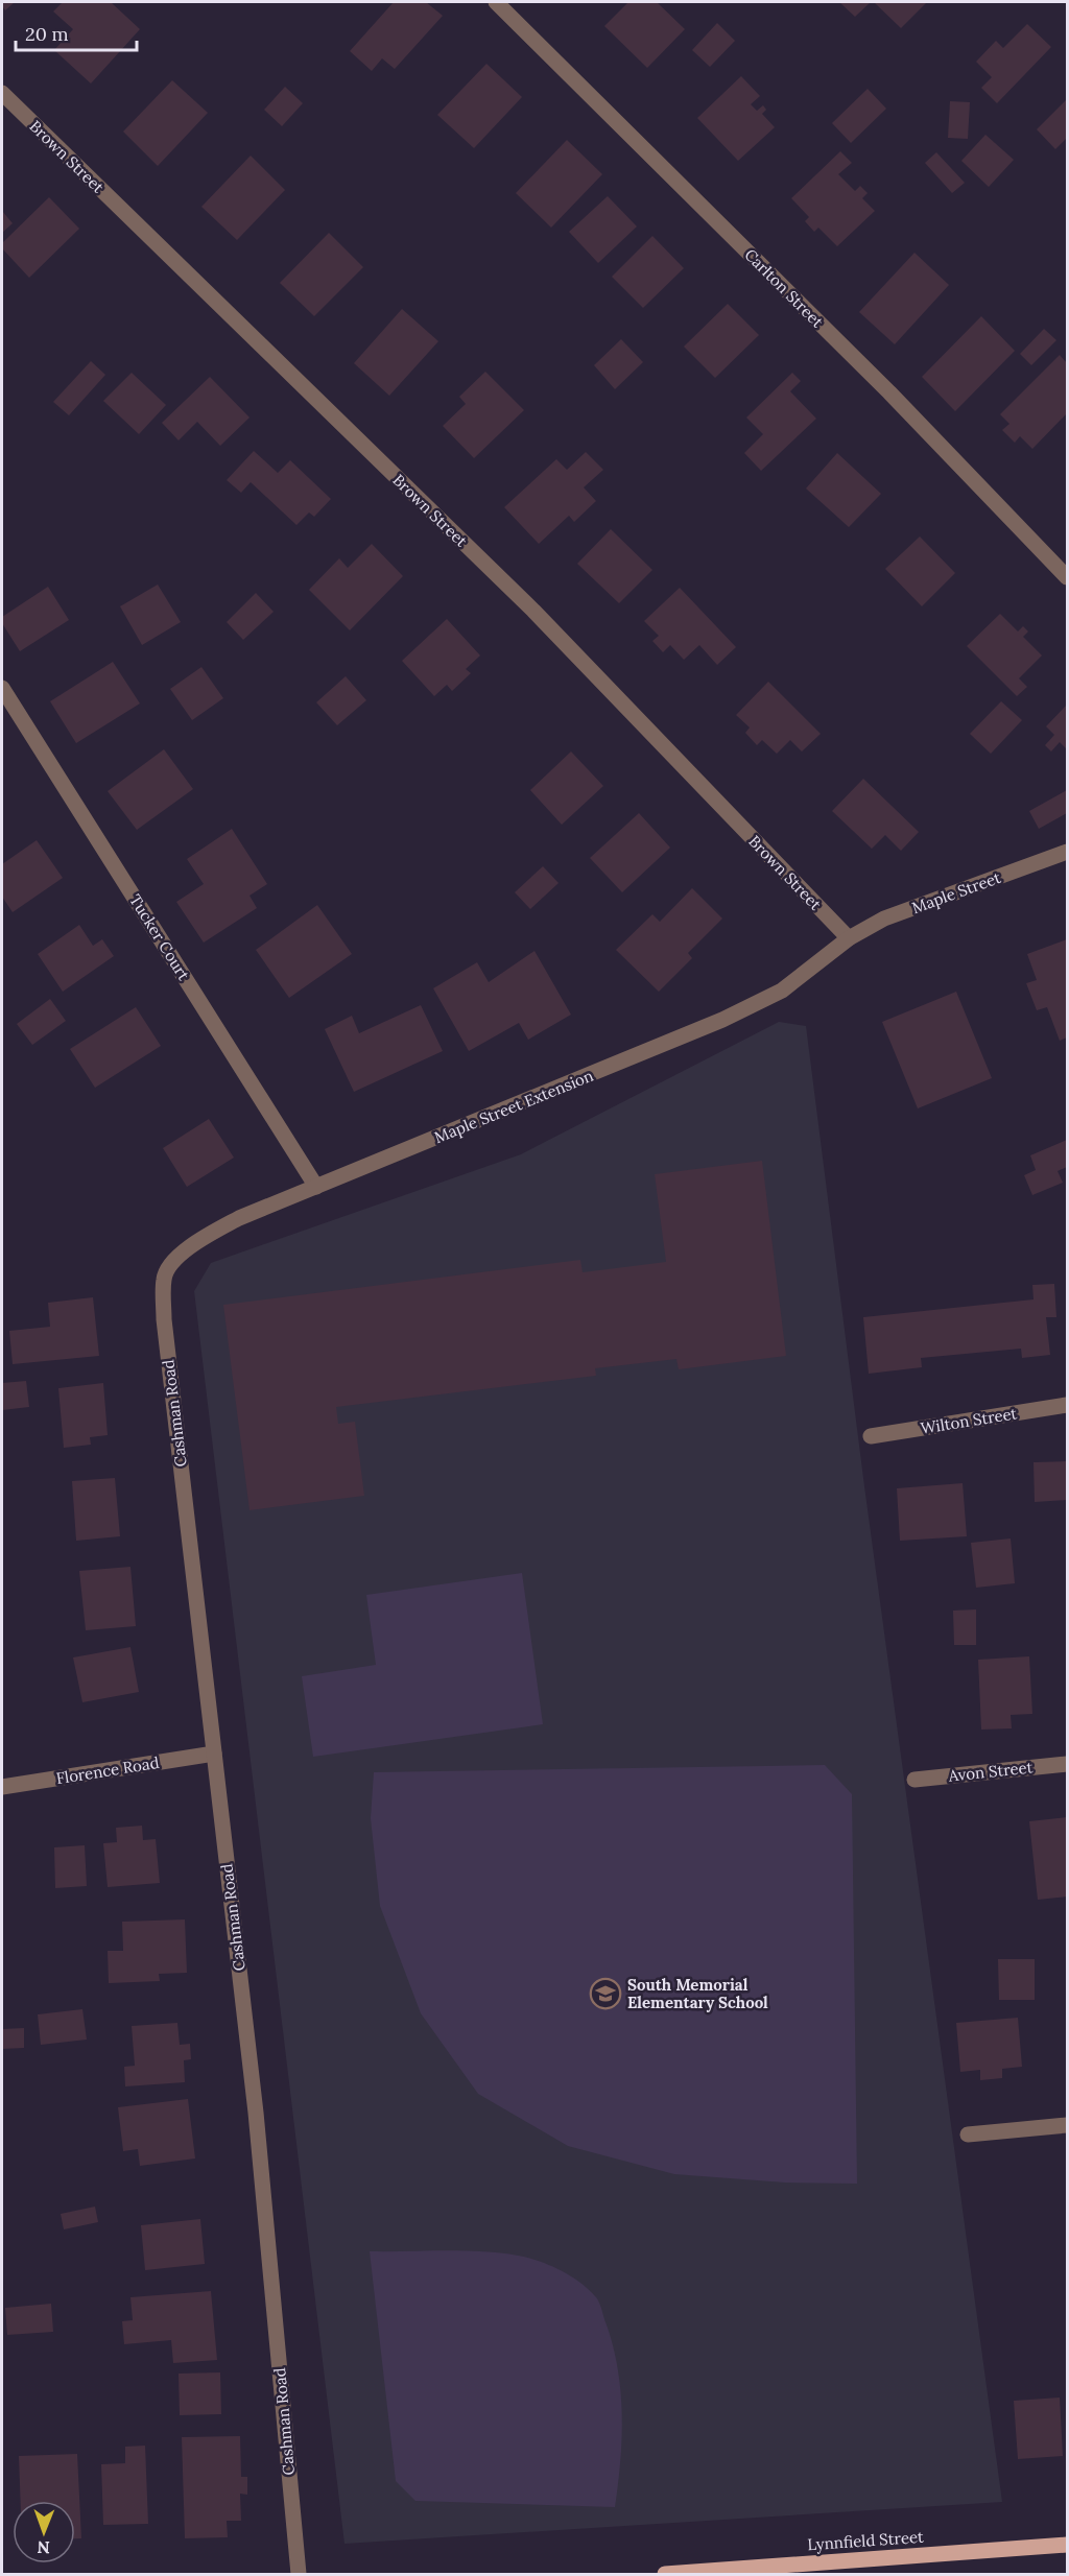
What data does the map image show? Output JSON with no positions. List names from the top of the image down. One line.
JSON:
{"streets":{"main road":["Lynnfield Street"],"street":["Brown Street","Carlton Street","Maple Street","Tucker Court","Maple Street Extension","Cashman Road","Wilton Street","Florence Road","Avon Street"]},"crossings":[["Brown Street","Maple Street"],["Brown Street","Maple Street Extension"],["Maple Street","Maple Street Extension"],["Tucker Court","Maple Street Extension"],["Maple Street Extension","Cashman Road"],["Cashman Road","Florence Road"]],"places":{"school or university":["South Memorial Elementary School"]},"scale_bar":"20 m","north":"bottom"}
